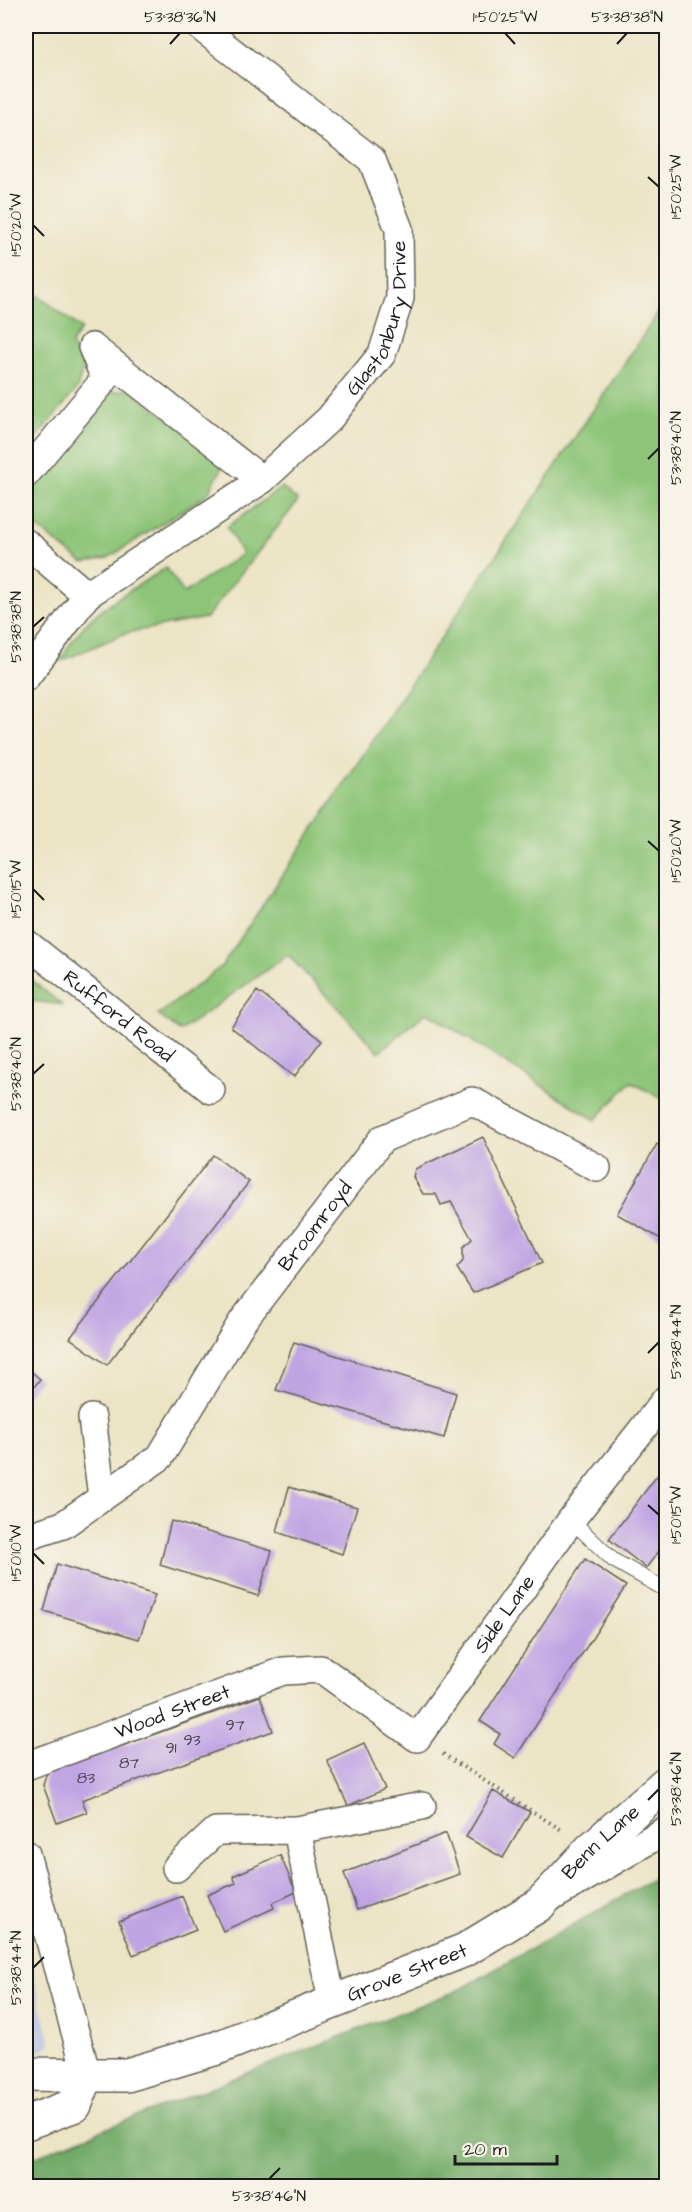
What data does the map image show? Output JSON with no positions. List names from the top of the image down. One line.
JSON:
{"streets":{"street":["Glastonbury Drive","Rufford Road","Broomroyd","Side Lane","Wood Street","Benn Lane","Grove Street"]},"crossings":[["Side Lane","Wood Street"],["Benn Lane","Grove Street"]],"house_numbers":["97","93","91","87","83"],"scale_bar":"20 m","coordinates":["53°38'36\"N","1°50'25\"W","53°38'38\"N","1°50'20\"W","53°38'40\"N","1°50'15\"W","53°38'44\"N","1°50'10\"W","53°38'46\"N"]}
